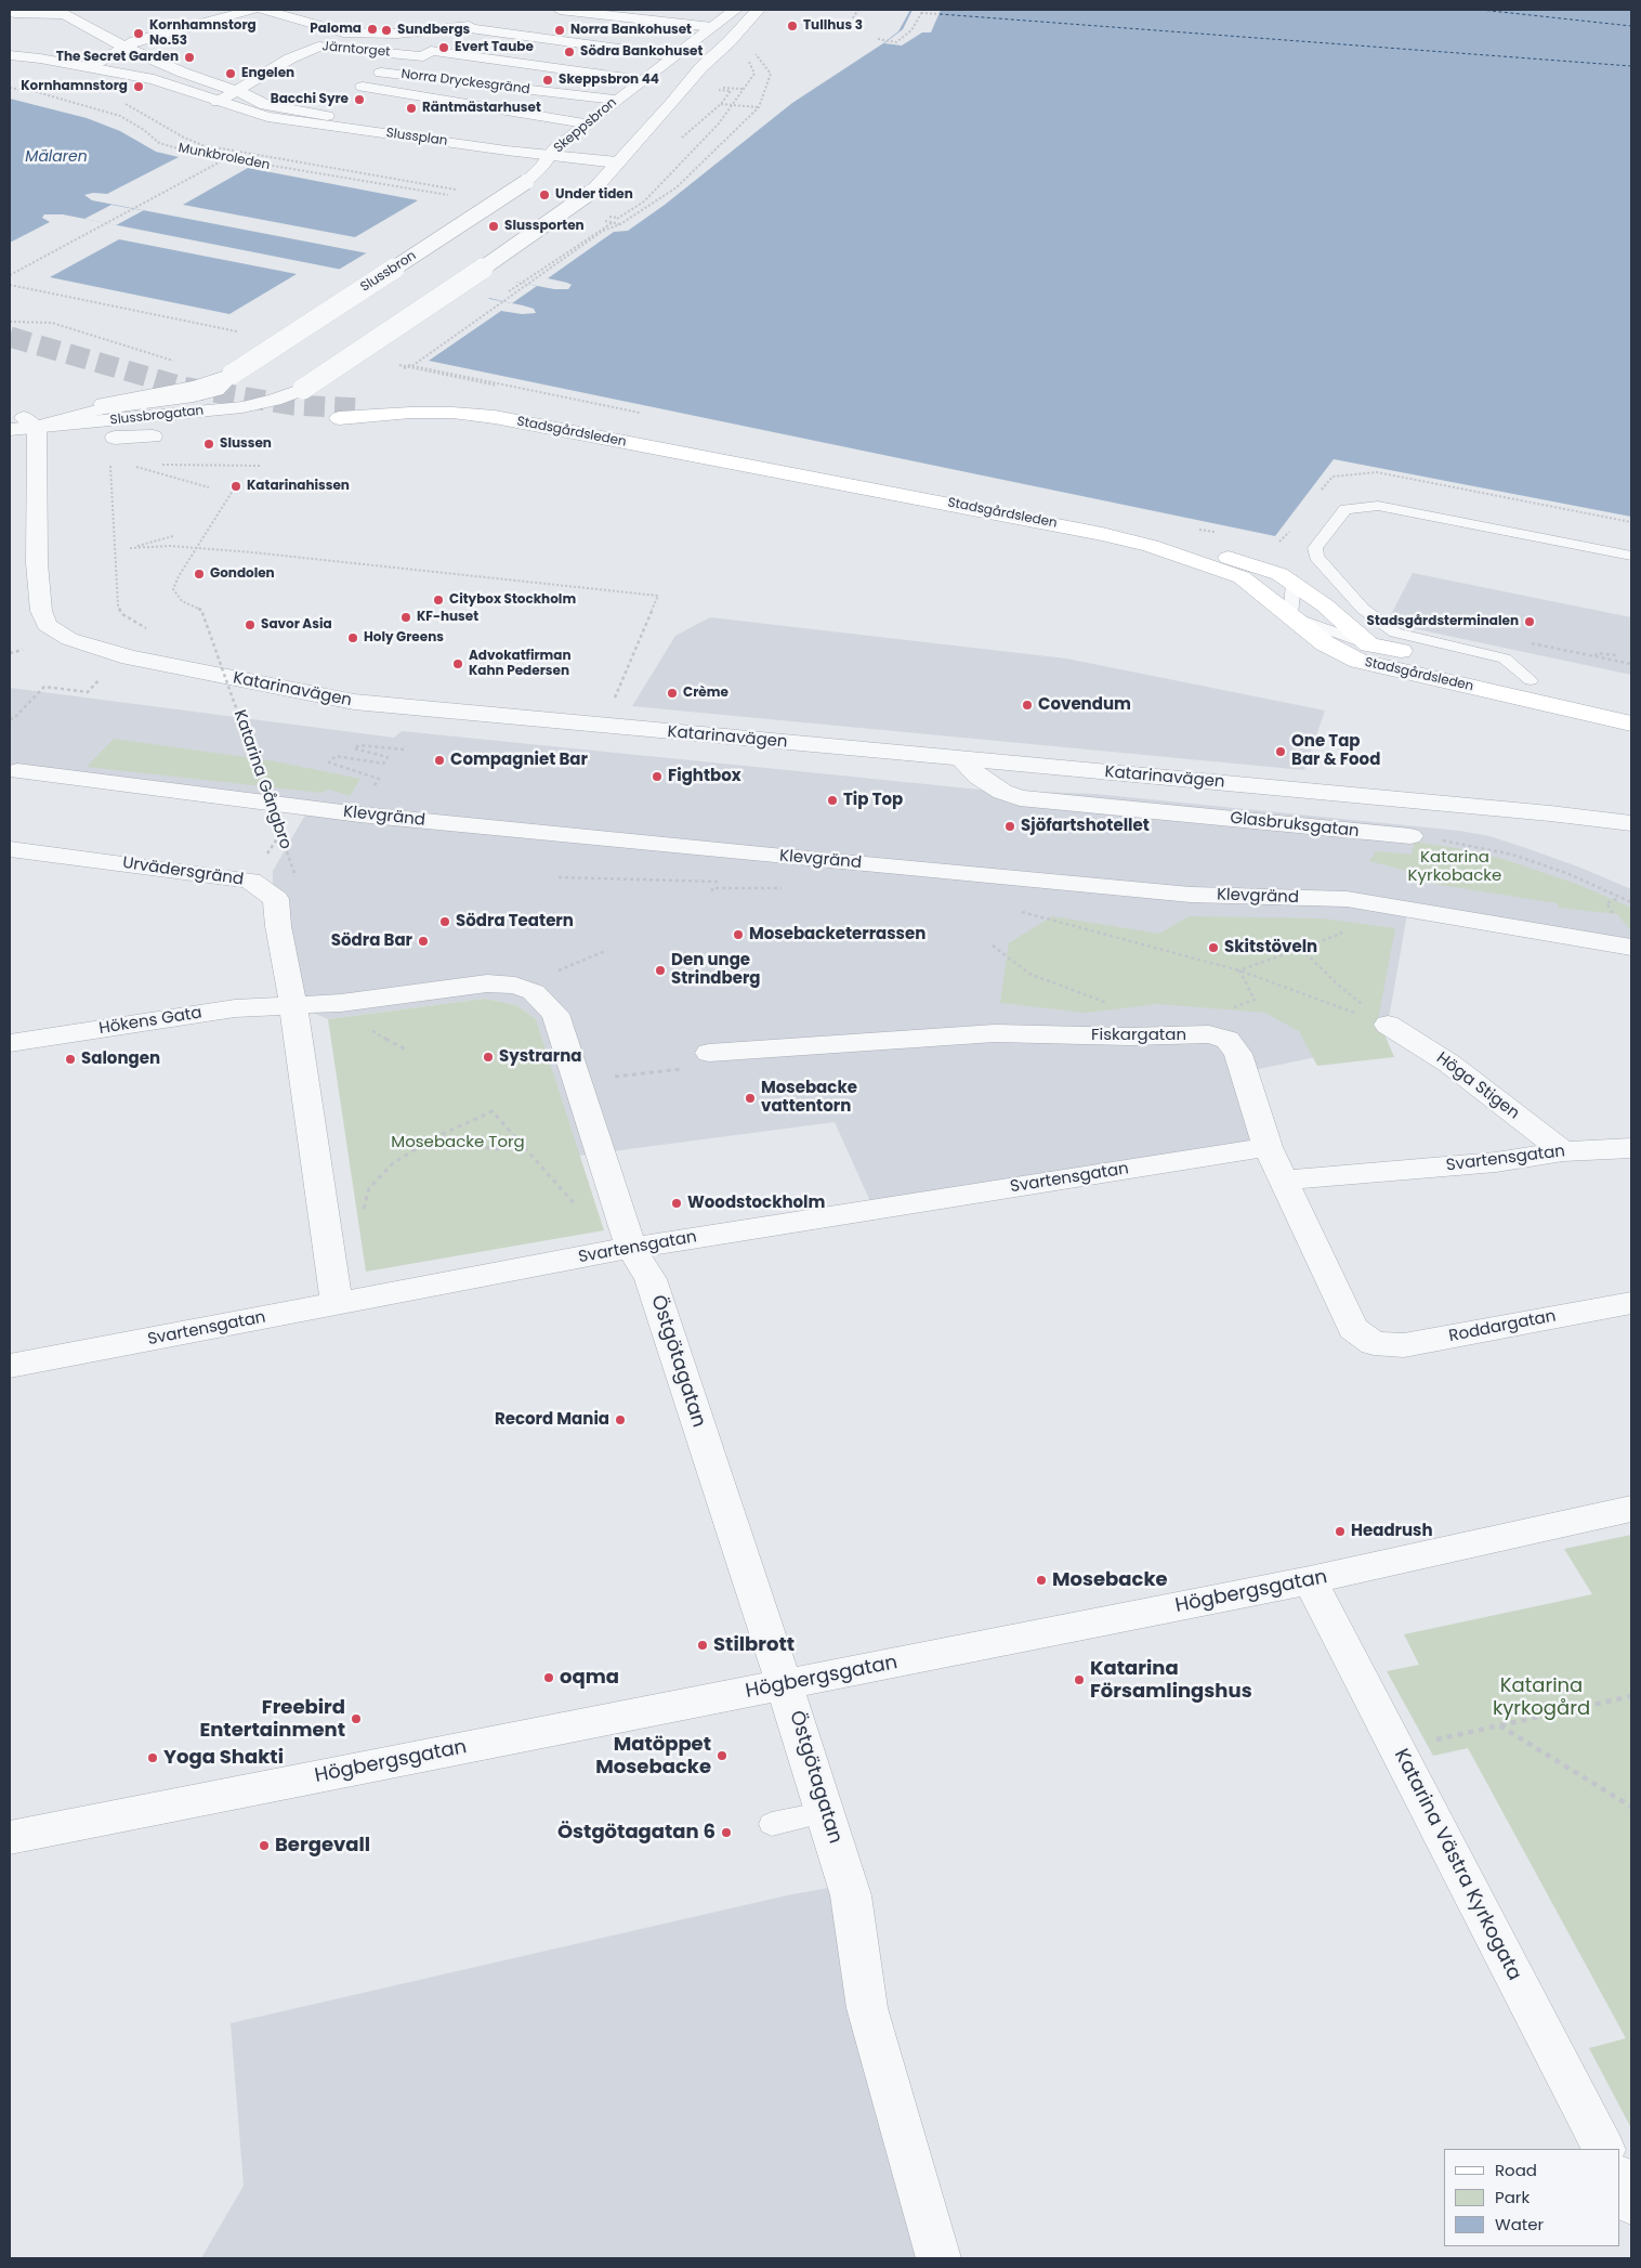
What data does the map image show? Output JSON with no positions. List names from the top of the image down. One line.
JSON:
{"streets":{"main road":["Stadsgårdsleden"],"street":["Järntorget","Norra Dryckesgränd","Skeppsbron","Slussplan","Slussbron","Slussbrogatan","Katarinavägen","Klevgränd","Glasbruksgatan","Urvädersgränd","Hökens Gata","Fiskargatan","Höga Stigen","Svartensgatan","Roddargatan","Östgötagatan","Högbergsgatan","Katarina Västra Kyrkogata"],"path":["Munkbroleden","Katarina Gångbro"]},"crossings":[["Norra Dryckesgränd","Skeppsbron"],["Skeppsbron","Slussplan"],["Skeppsbron","Slussbron"],["Slussplan","Slussbron"],["Slussplan","Slussbrogatan"],["Slussbron","Slussbrogatan"],["Slussbron","Katarinavägen"],["Slussbrogatan","Katarinavägen"],["Katarinavägen","Glasbruksgatan"],["Urvädersgränd","Hökens Gata"],["Fiskargatan","Svartensgatan"],["Fiskargatan","Roddargatan"],["Höga Stigen","Svartensgatan"],["Svartensgatan","Östgötagatan"],["Östgötagatan","Högbergsgatan"],["Högbergsgatan","Katarina Västra Kyrkogata"]],"water":["Mälaren"],"parks":["Katarina Kyrkobacke","Mosebacke Torg","Katarina kyrkogård"],"places":["Tullhus 3","Paloma","Sundbergs","Norra Bankohuset","Kornhamnstorg No.53","Evert Taube","Södra Bankohuset","The Secret Garden","Engelen","Skeppsbron 44","Kornhamnstorg","Bacchi Syre","Räntmästarhuset","Under tiden","Slussporten","Slussen","Katarinahissen","Gondolen","Citybox Stockholm","KF-huset","Stadsgårdsterminalen","Savor Asia","Holy Greens","Advokatfirman Kahn Pedersen","Crème","Covendum","One Tap Bar & Food","Compagniet Bar","Fightbox","Tip Top","Sjöfartshotellet","Södra Teatern","Mosebacketerrassen","Södra Bar","Skitstöveln","Den unge Strindberg","Systrarna","Salongen","Mosebacke vattentorn","Woodstockholm","Record Mania","Headrush","Mosebacke","Stilbrott","oqma","Katarina Församlingshus","Freebird Entertainment","Matöppet Mosebacke","Yoga Shakti","Östgötagatan 6","Bergevall"],"legend":["Road","Park","Water"]}
